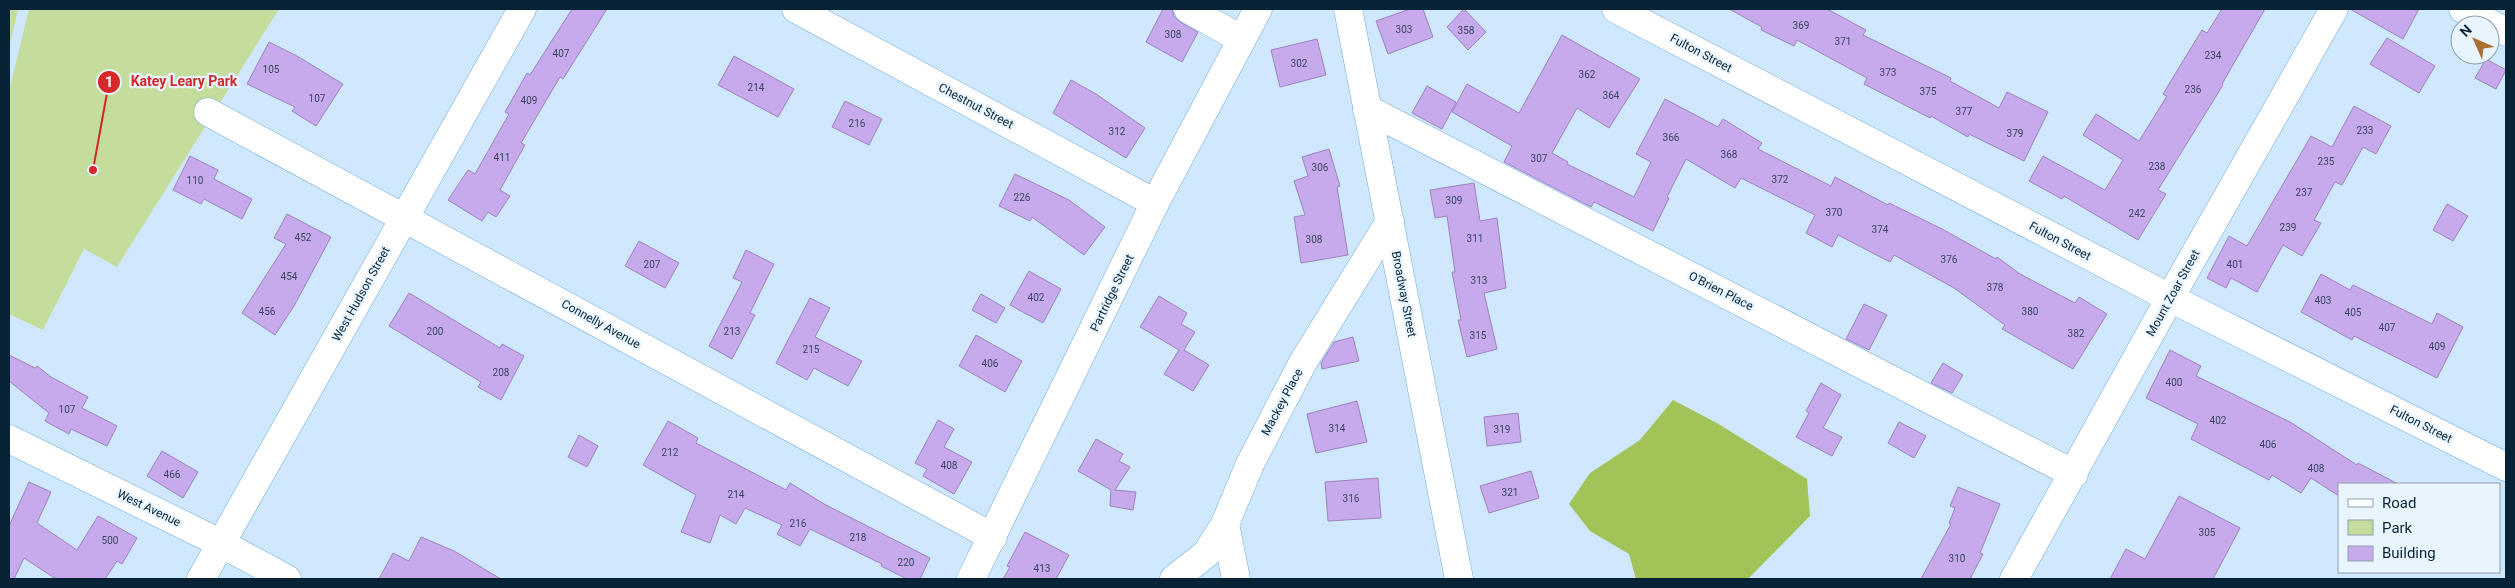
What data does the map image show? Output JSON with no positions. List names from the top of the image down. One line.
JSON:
{"streets":{"street":["Fulton Street","Chestnut Street","O'Brien Place","Partridge Street","Mount Zoar Street","West Hudson Street","Broadway Street","Connelly Avenue","Mackey Place","West Avenue"]},"crossings":[["Fulton Street","Mount Zoar Street"],["Chestnut Street","Partridge Street"],["O'Brien Place","Mount Zoar Street"],["O'Brien Place","Broadway Street"],["Partridge Street","Connelly Avenue"],["West Hudson Street","Connelly Avenue"],["West Hudson Street","West Avenue"],["Broadway Street","Mackey Place"]],"places":["Katey Leary Park"],"house_numbers":["369","303","358","308","371","407","234","302","105","373","362","214","236","375","364","107","409","377","216","233","312","379","366","368","411","307","235","238","306","372","110","237","226","309","370","242","239","374","452","311","308","376","207","401","454","313","378","402","403","456","380","405","407","200","213","382","315","409","215","406","208","400","107","402","314","319","406","212","408","408","466","321","214","316","216","305","218","500","310","220","413"],"legend":["Road","Park","Building"],"north":"top left"}
